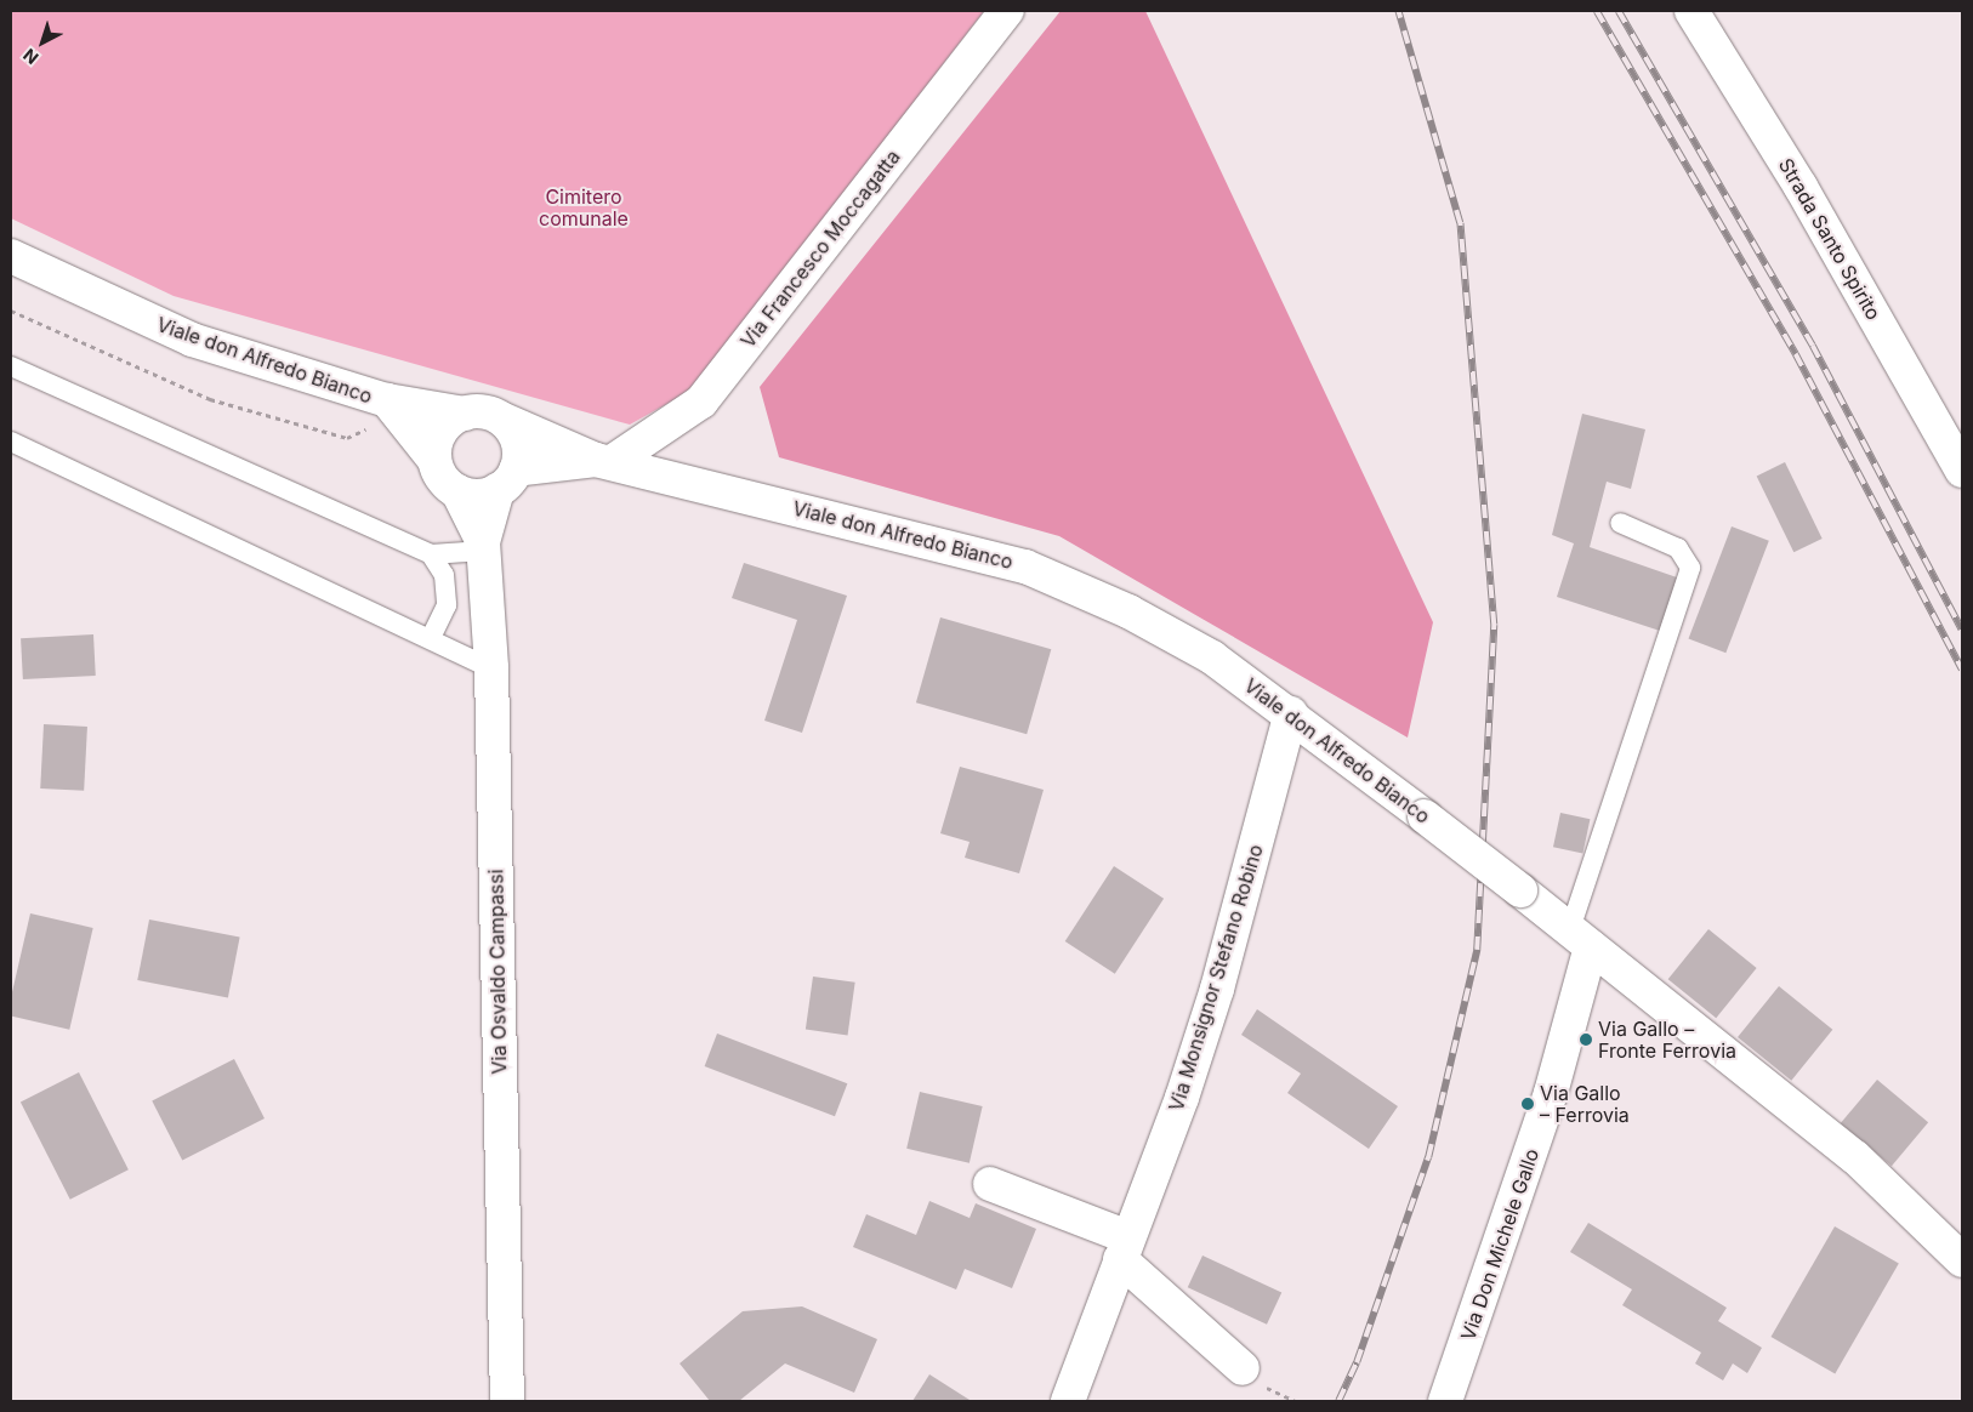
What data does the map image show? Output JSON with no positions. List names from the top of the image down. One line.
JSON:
{"streets":{"street":["Strada Santo Spirito","Via Francesco Moccagatta","Viale don Alfredo Bianco","Via Osvaldo Campassi","Via Monsignor Stefano Robino","Via Don Michele Gallo"]},"crossings":[["Via Francesco Moccagatta","Viale don Alfredo Bianco"],["Viale don Alfredo Bianco","Via Osvaldo Campassi"],["Viale don Alfredo Bianco","Via Monsignor Stefano Robino"],["Viale don Alfredo Bianco","Via Don Michele Gallo"]],"parks":["Cimitero comunale"],"places":["Via Gallo – Fronte Ferrovia","Via Gallo – Ferrovia"],"north":"bottom left"}
